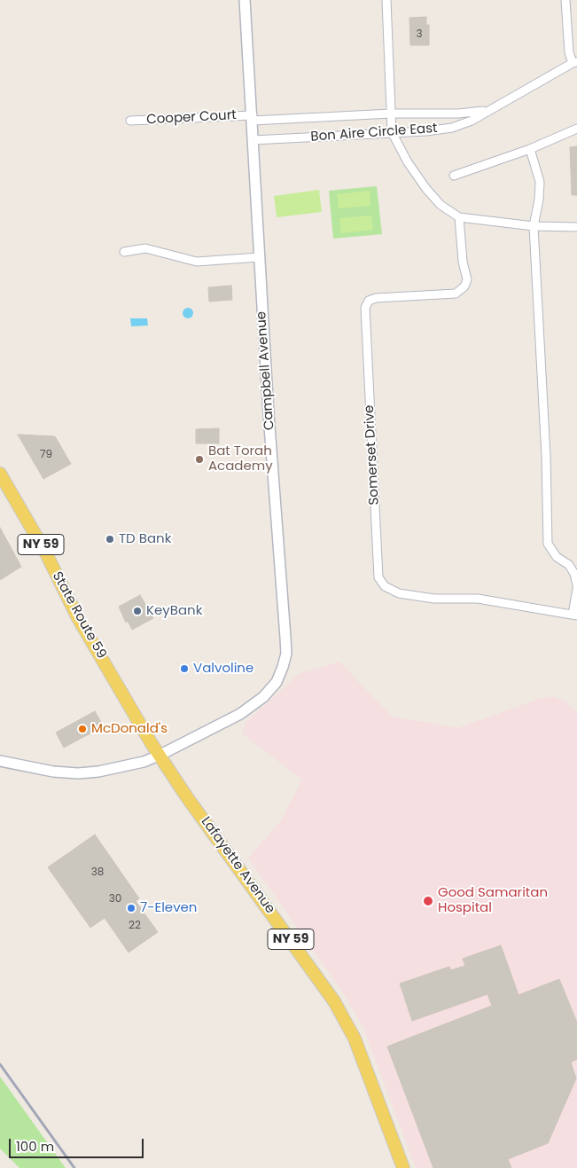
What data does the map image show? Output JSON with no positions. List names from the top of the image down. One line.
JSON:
{"streets":{"main road":["NY 59","State Route 59","Lafayette Avenue"],"street":["Cooper Court","Bon Aire Circle East","Campbell Avenue","Somerset Drive"]},"crossings":[["Cooper Court","Bon Aire Circle East"],["Cooper Court","Campbell Avenue"],["Bon Aire Circle East","Campbell Avenue"],["Campbell Avenue","State Route 59"],["Campbell Avenue","Lafayette Avenue"],["State Route 59","Lafayette Avenue"]],"places":["Bat Torah Academy","TD Bank","KeyBank","Valvoline","McDonald's","Good Samaritan Hospital","7-Eleven"],"house_numbers":["3","79","38","30","22"],"scale_bar":"100 m"}
